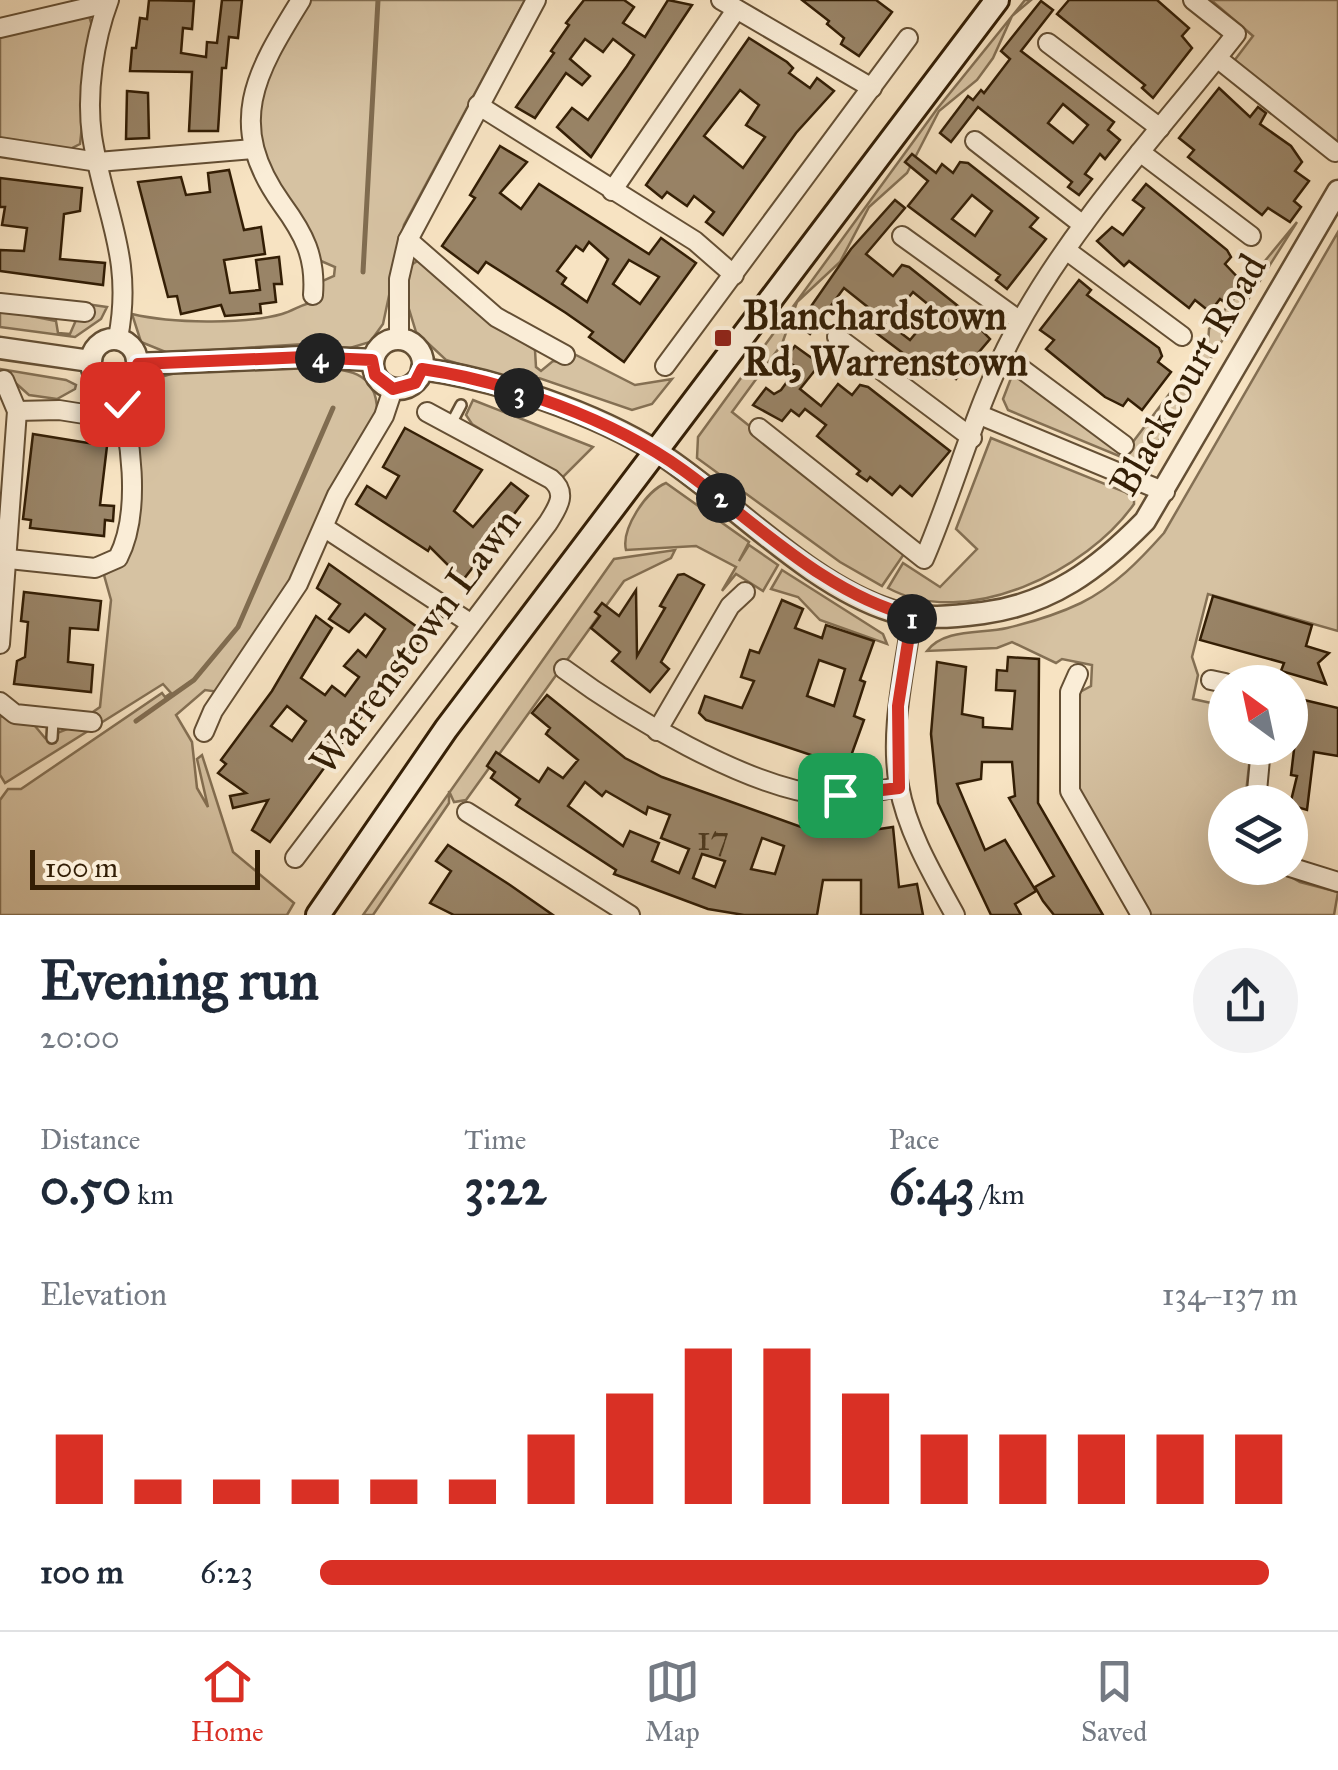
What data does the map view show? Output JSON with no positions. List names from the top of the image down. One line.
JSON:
{"streets":{"street":["Blackcourt Road","Warrenstown Lawn"]},"places":{"transit":["Blanchardstown Rd, Warrenstown"]},"house_numbers":["17"],"scale_bar":"100 m","north":"top left","page":{"pins":["4","3","2","1"],"scale":"100 m","heading":["Evening run","20:00"],"stats":[["Distance","0.50 km"],["Time","3:22"],["Pace","6:43 /km"]],"chart":["Elevation","134–137 m"],"list":[{"name":"100 m","note":"6:23"}],"tabs":["Home","Map","Saved"]}}
